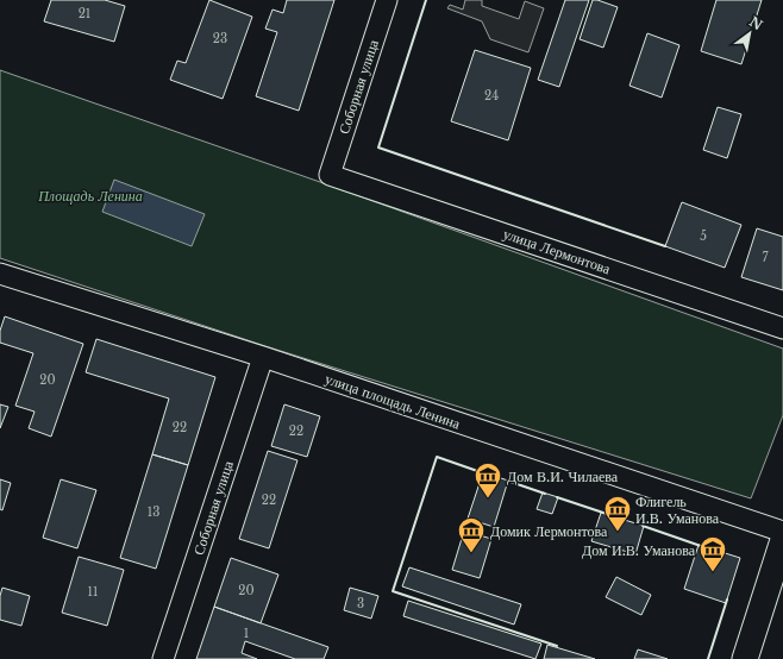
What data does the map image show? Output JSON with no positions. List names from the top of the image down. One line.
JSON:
{"streets":{"street":["Соборная улица","улица Лермонтова","улица площадь Ленина"]},"crossings":[["Соборная улица","улица Лермонтова"],["Соборная улица","улица площадь Ленина"]],"parks":["Площадь Ленина"],"places":{"museum":["Дом В.И. Чилаева","Флигель И.В. Уманова","Домик Лермонтова","Дом И.В. Уманова"]},"house_numbers":["21","23","24","5","7","20","22","22","22","13","20","11","3","1"],"north":"top right"}
